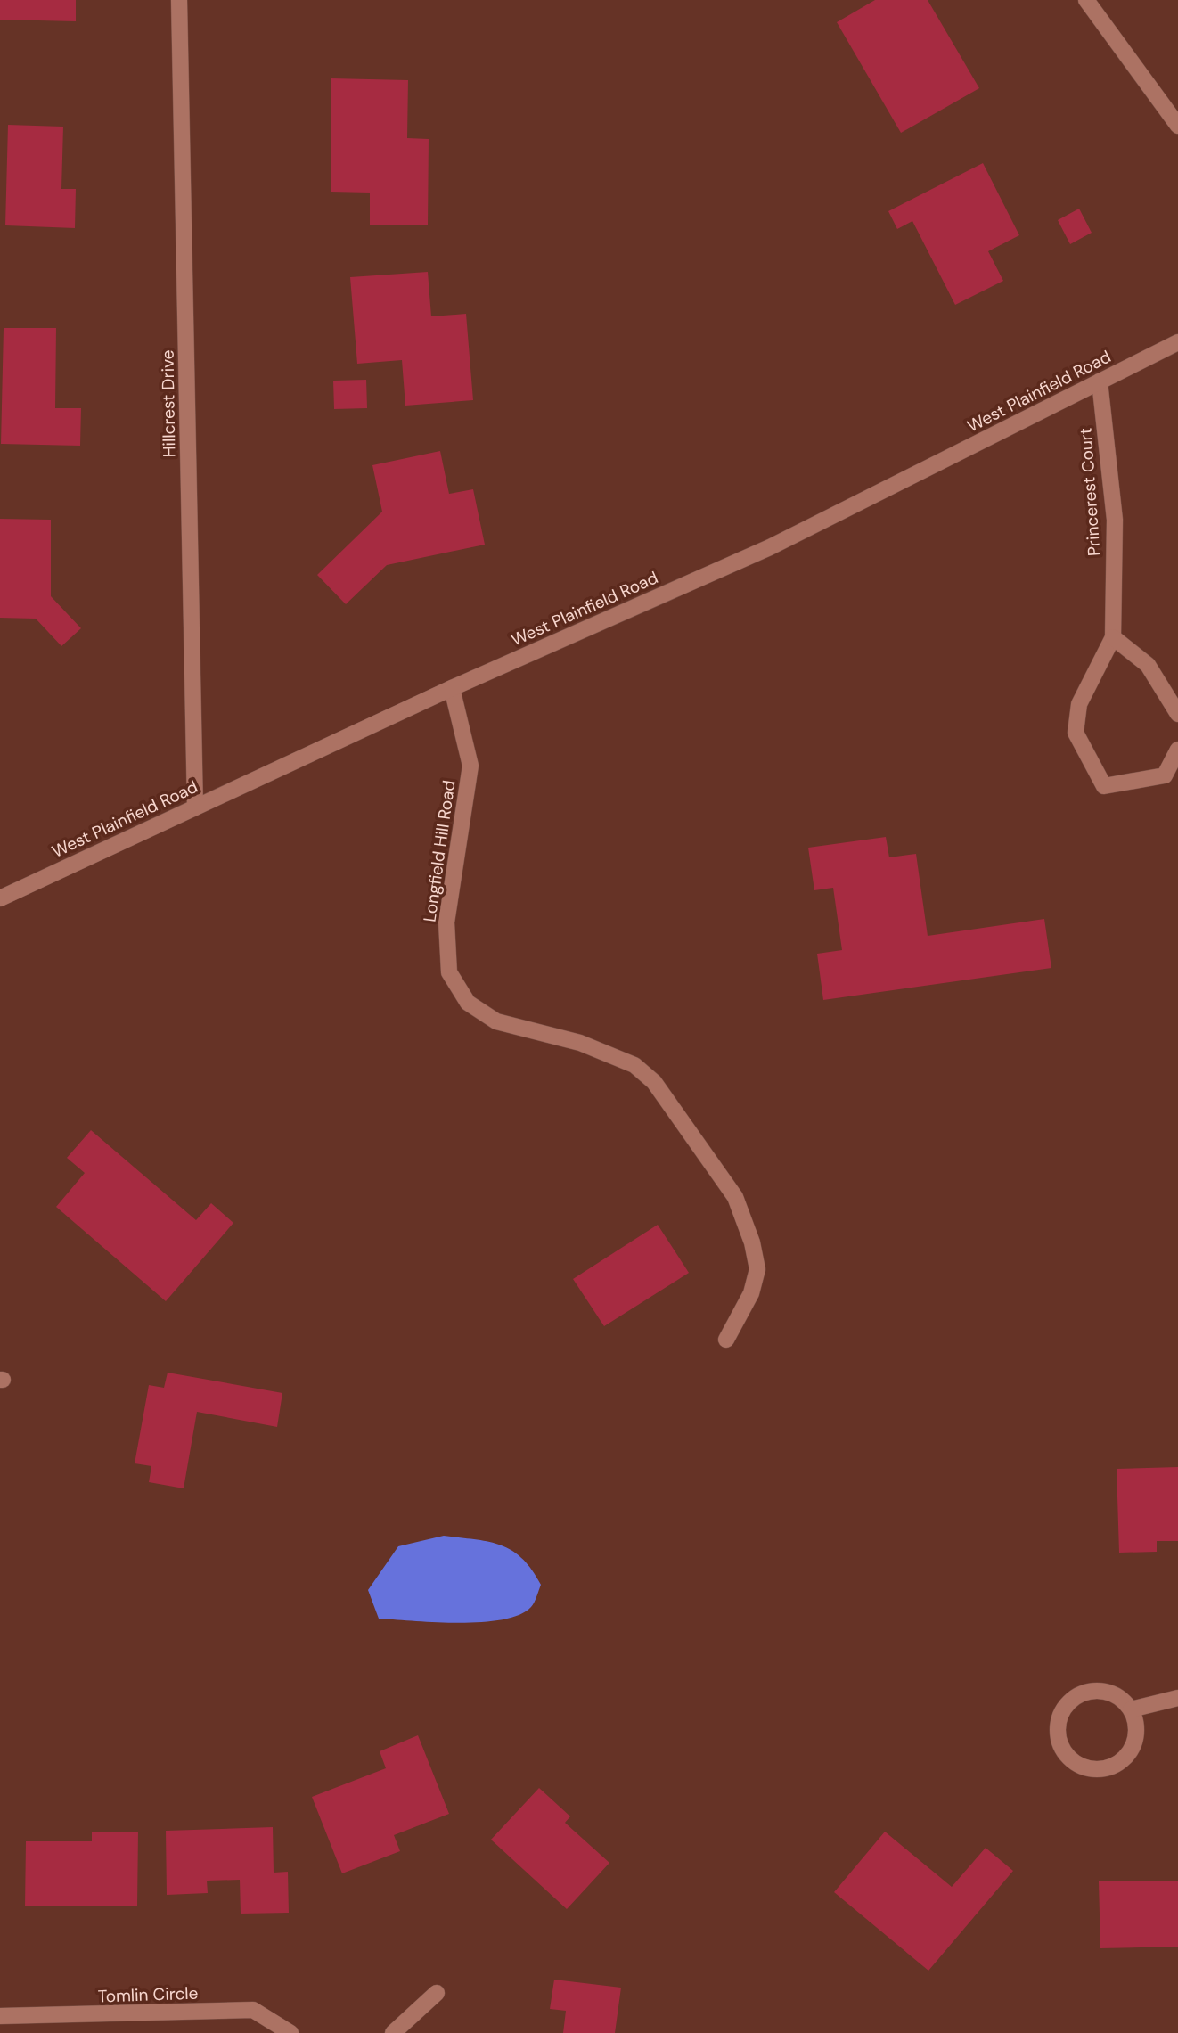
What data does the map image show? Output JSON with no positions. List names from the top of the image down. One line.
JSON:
{"streets":{"street":["West Plainfield Road","Hillcrest Drive","Princerest Court","Longfield Hill Road","Tomlin Circle"]},"crossings":[["West Plainfield Road","Hillcrest Drive"],["West Plainfield Road","Princerest Court"],["West Plainfield Road","Longfield Hill Road"]]}
